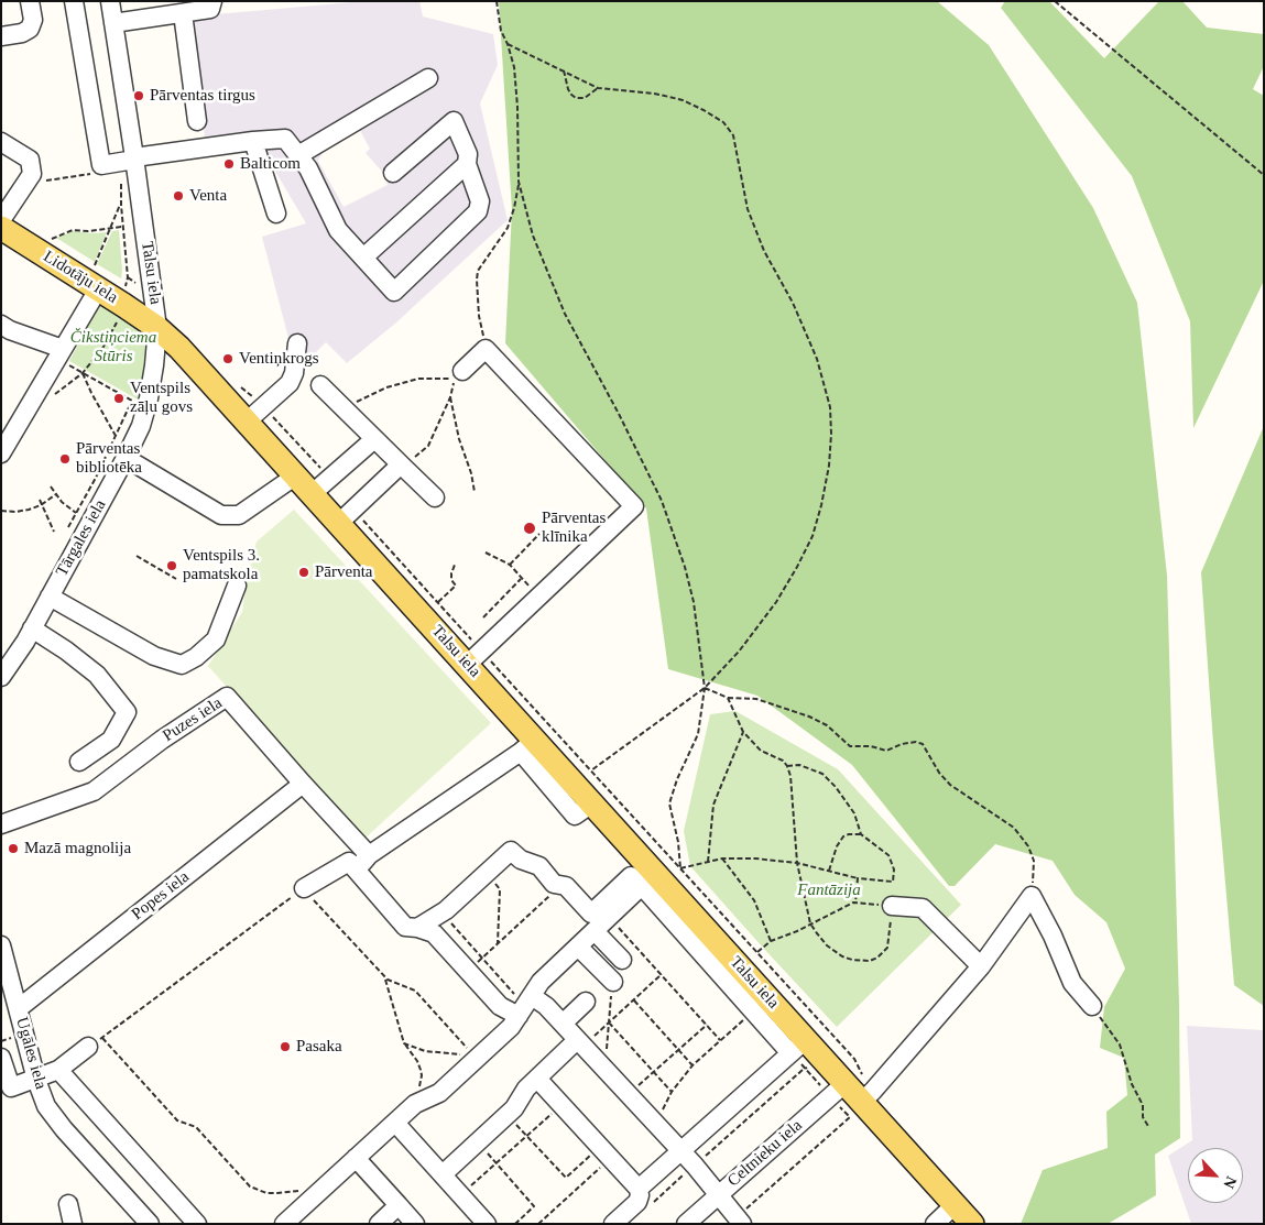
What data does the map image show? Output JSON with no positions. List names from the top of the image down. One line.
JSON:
{"streets":{"main road":["Talsu iela","Lidotāju iela"],"street":["Tārgales iela","Puzes iela","Popes iela","Ugāles iela","Celtnieku iela"]},"crossings":[["Talsu iela","Lidotāju iela"],["Talsu iela","Tārgales iela"],["Talsu iela","Celtnieku iela"],["Lidotāju iela","Tārgales iela"],["Puzes iela","Popes iela"],["Popes iela","Ugāles iela"]],"parks":["Čikstiņciema Stūris","Fantāzija"],"places":["Pārventas tirgus","Balticom","Venta","Ventiņkrogs","Ventspils zāļu govs","Pārventas bibliotēka","Pārventas klīnika","Ventspils 3. pamatskola","Pārventa","Mazā magnolija","Pasaka"],"north":"bottom right"}
